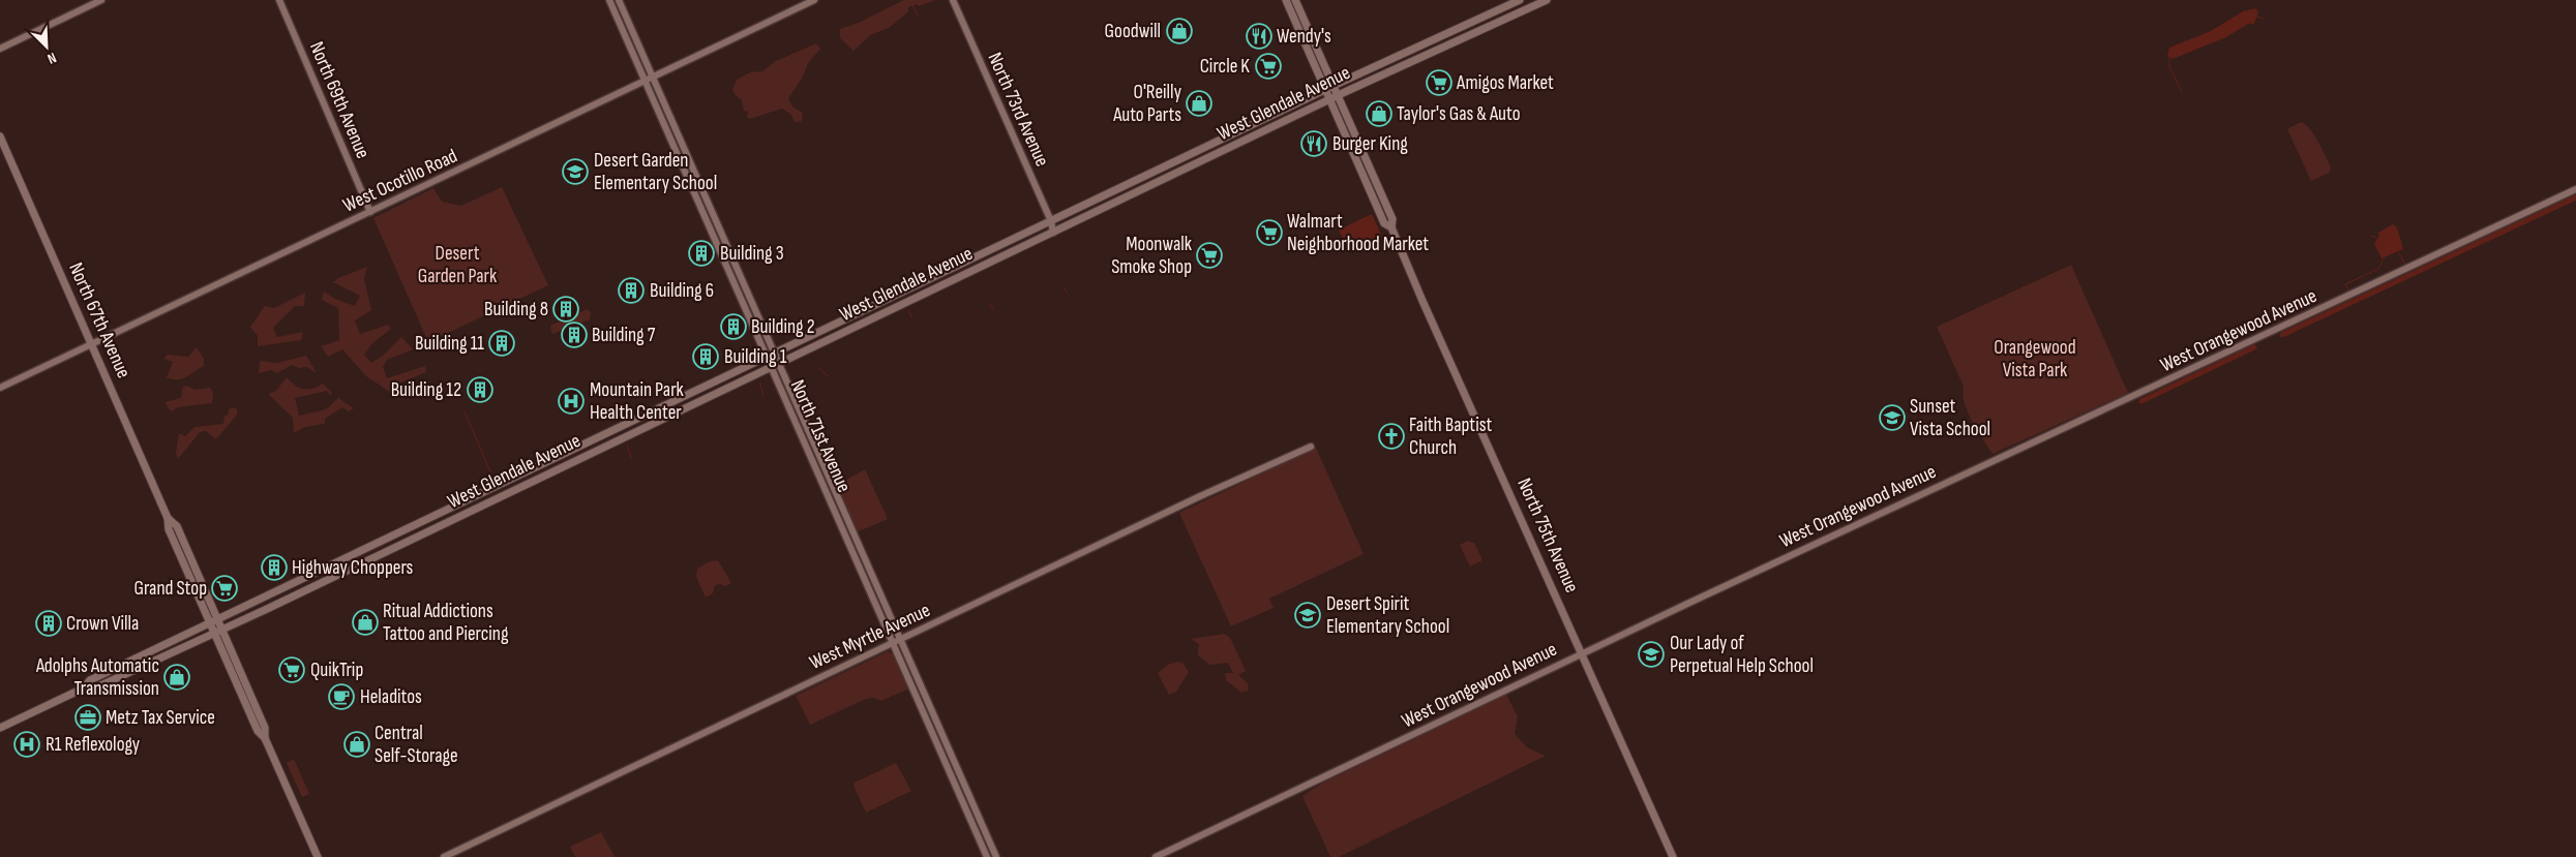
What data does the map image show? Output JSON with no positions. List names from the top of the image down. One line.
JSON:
{"streets":{"main road":["West Glendale Avenue","North 67th Avenue","North 75th Avenue"],"street":["North 69th Avenue","North 73rd Avenue","West Ocotillo Road","West Orangewood Avenue","North 71st Avenue","West Myrtle Avenue"]},"crossings":[["North 69th Avenue","West Ocotillo Road"],["West Glendale Avenue","North 73rd Avenue"],["West Glendale Avenue","North 67th Avenue"],["West Glendale Avenue","North 71st Avenue"],["West Glendale Avenue","North 75th Avenue"],["West Ocotillo Road","North 67th Avenue"],["West Ocotillo Road","North 71st Avenue"],["West Orangewood Avenue","North 75th Avenue"],["North 71st Avenue","West Myrtle Avenue"]],"parks":["Desert Garden Park","Orangewood Vista Park"],"places":{"shop":["Goodwill","O'Reilly Auto Parts","Taylor's Gas & Auto","Ritual Addictions Tattoo and Piercing","Adolphs Automatic Transmission","Central Self-Storage"],"restaurant":["Wendy's","Burger King"],"supermarket":["Circle K","Amigos Market","Walmart Neighborhood Market","Moonwalk Smoke Shop","Grand Stop","QuikTrip"],"school or university":["Desert Garden Elementary School","Sunset Vista School","Desert Spirit Elementary School","Our Lady of Perpetual Help School"],"building":["Building 3","Building 6","Building 8","Building 2","Building 7","Building 11","Building 1","Building 12","Highway Choppers","Crown Villa"],"hospital":["Mountain Park Health Center","R1 Reflexology"],"church":["Faith Baptist Church"],"cafe":["Heladitos"],"office":["Metz Tax Service"]},"north":"bottom right"}
